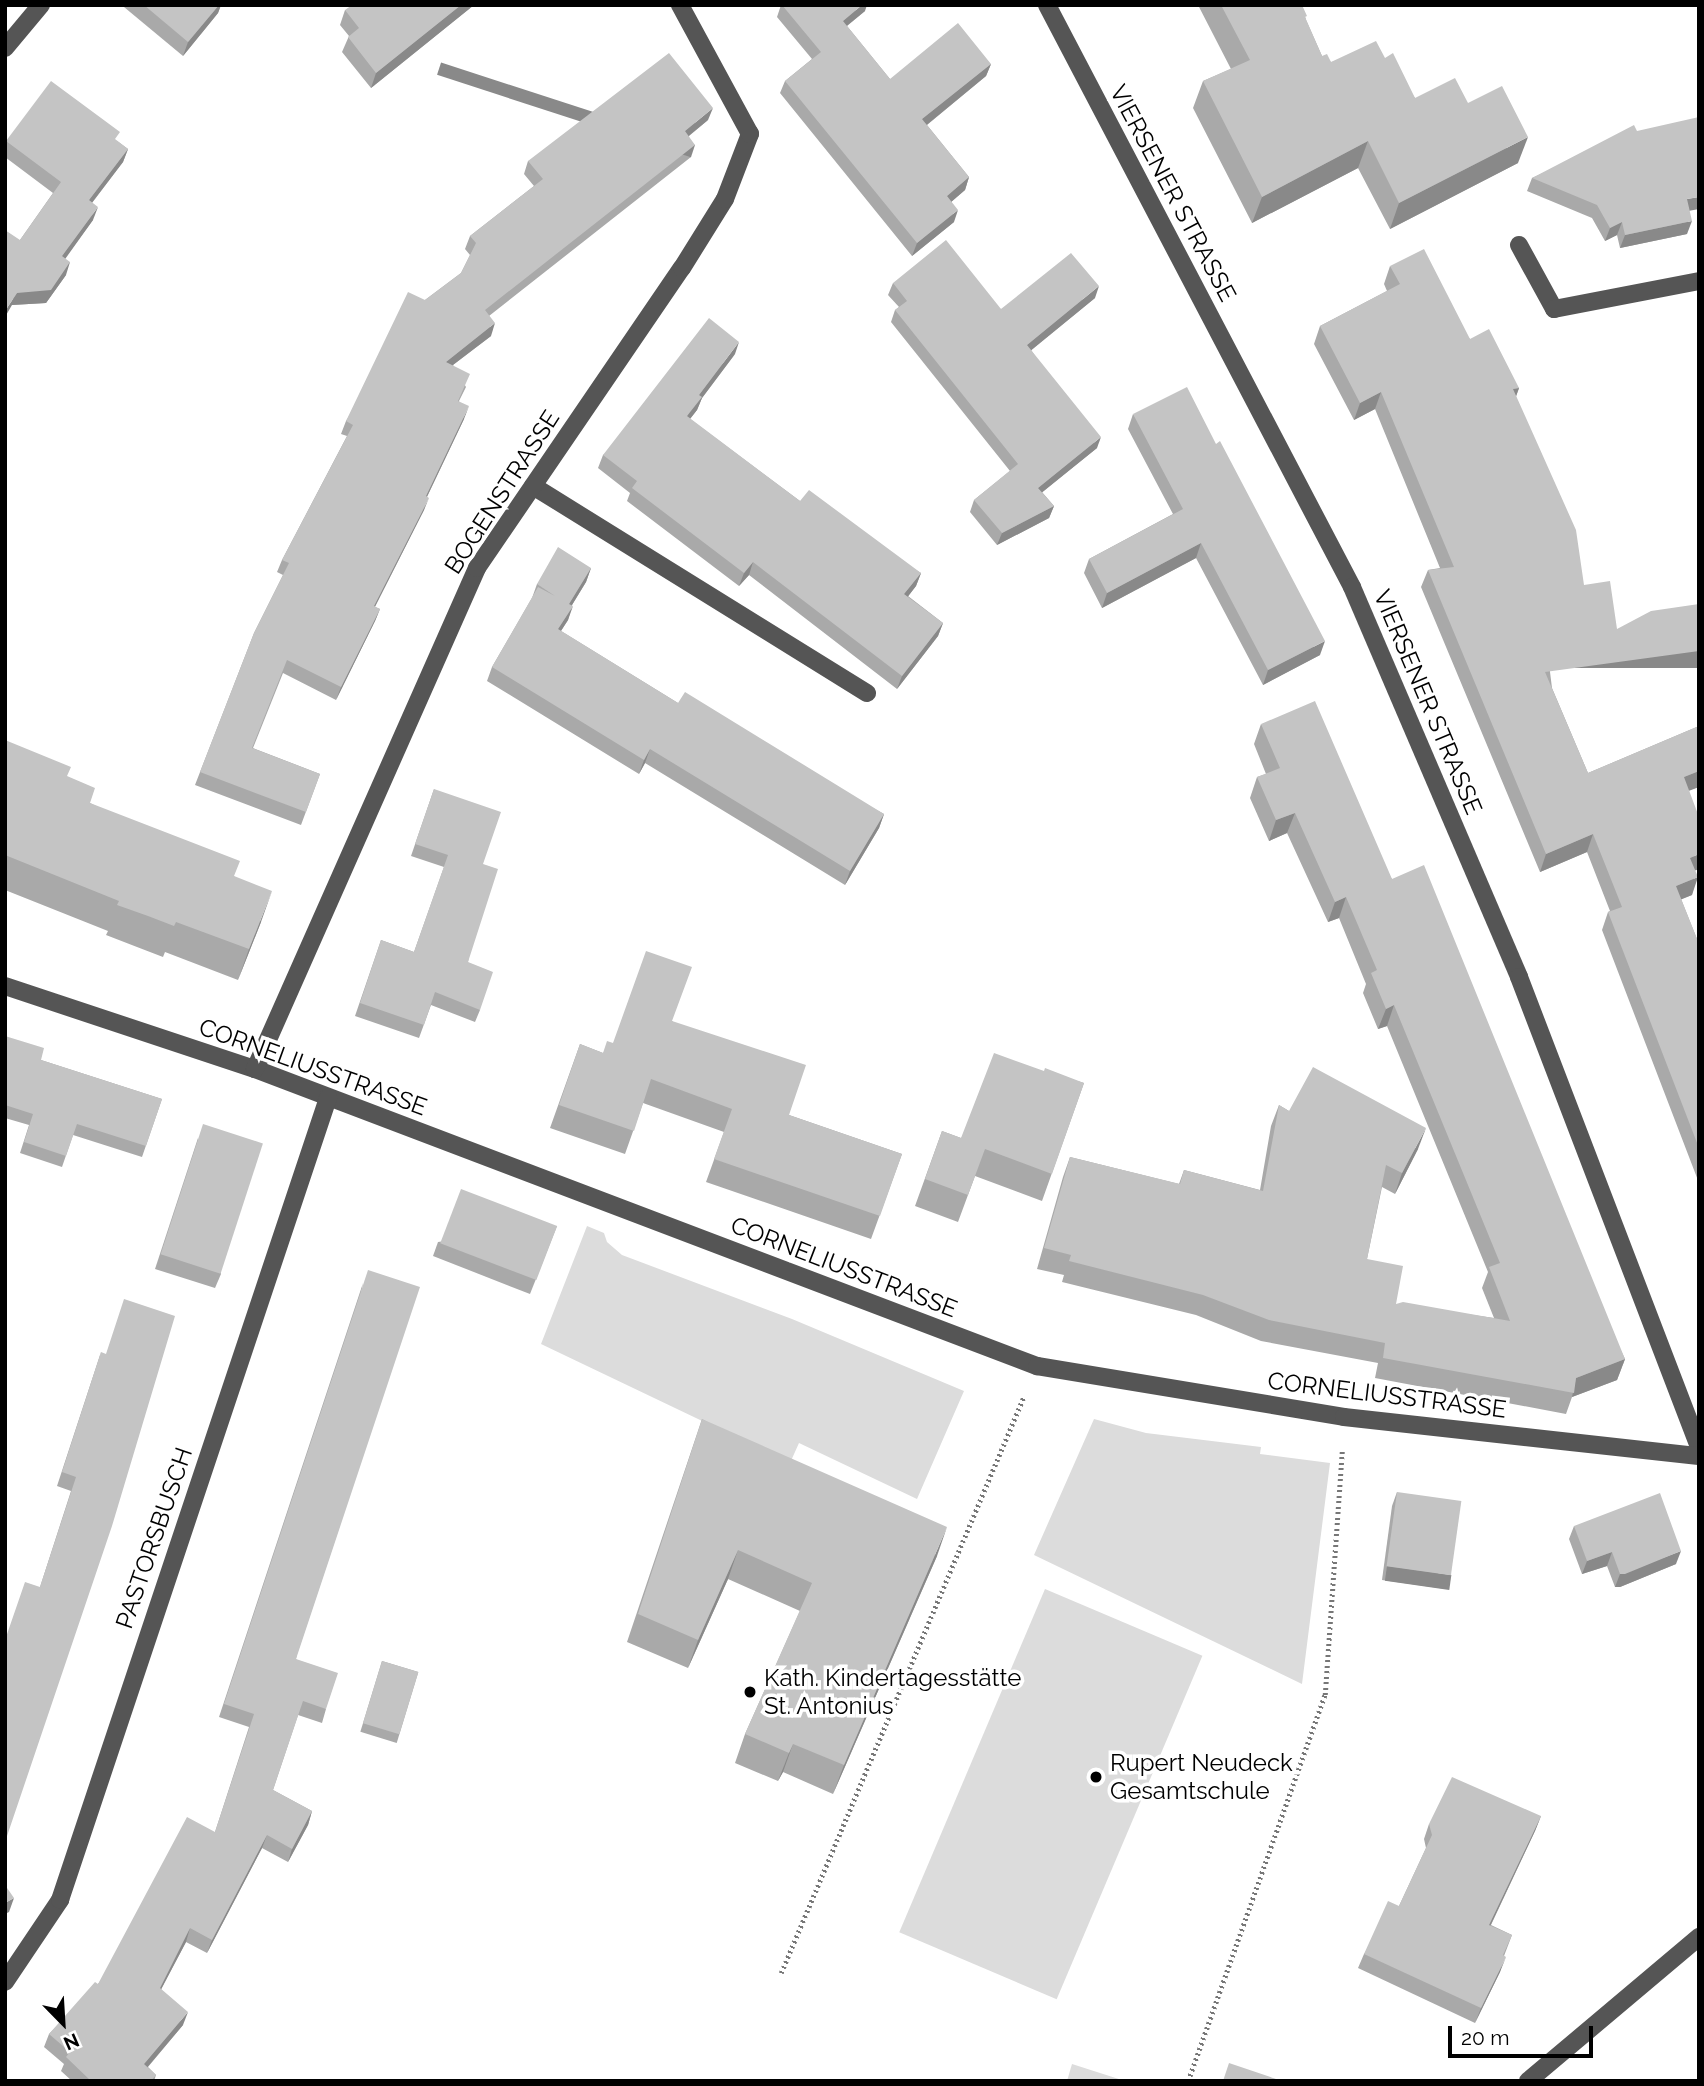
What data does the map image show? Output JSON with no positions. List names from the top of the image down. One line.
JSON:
{"streets":{"street":["VIERSENER STRASSE","BOGENSTRASSE","CORNELIUSSTRASSE","PASTORSBUSCH"]},"crossings":[["BOGENSTRASSE","CORNELIUSSTRASSE"],["CORNELIUSSTRASSE","PASTORSBUSCH"]],"places":["Kath. Kindertagesstätte St. Antonius","Rupert Neudeck Gesamtschule"],"scale_bar":"20 m","north":"bottom right"}
